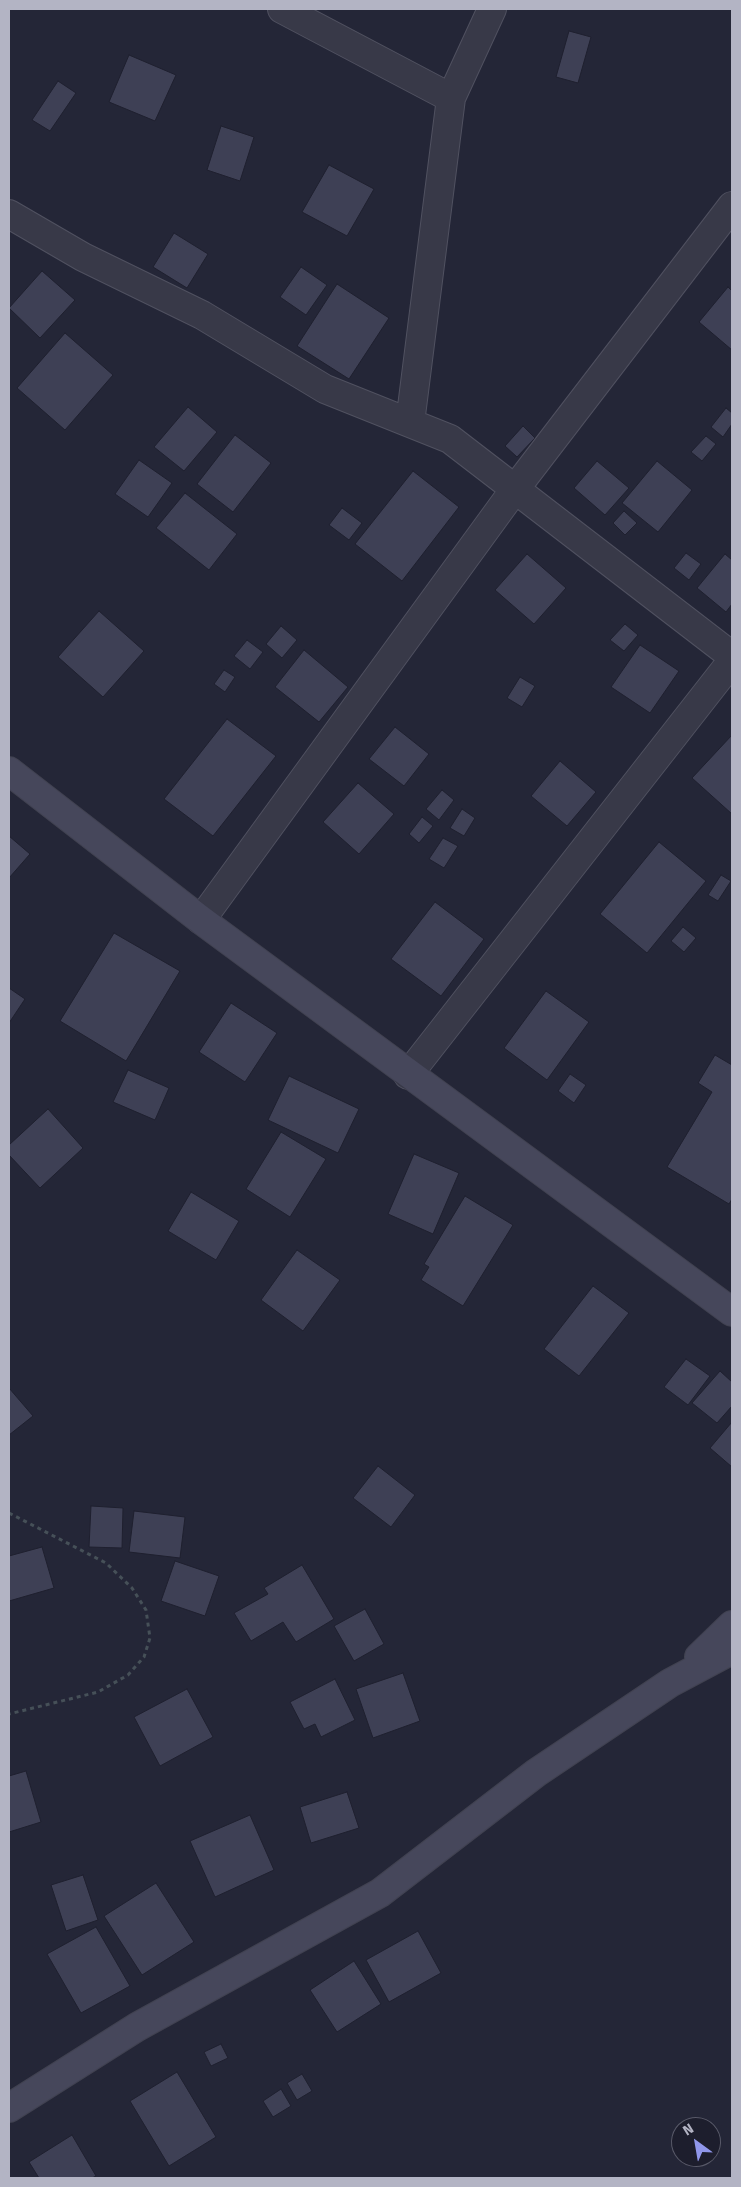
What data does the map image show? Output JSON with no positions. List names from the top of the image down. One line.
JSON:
{"north":"top left"}
